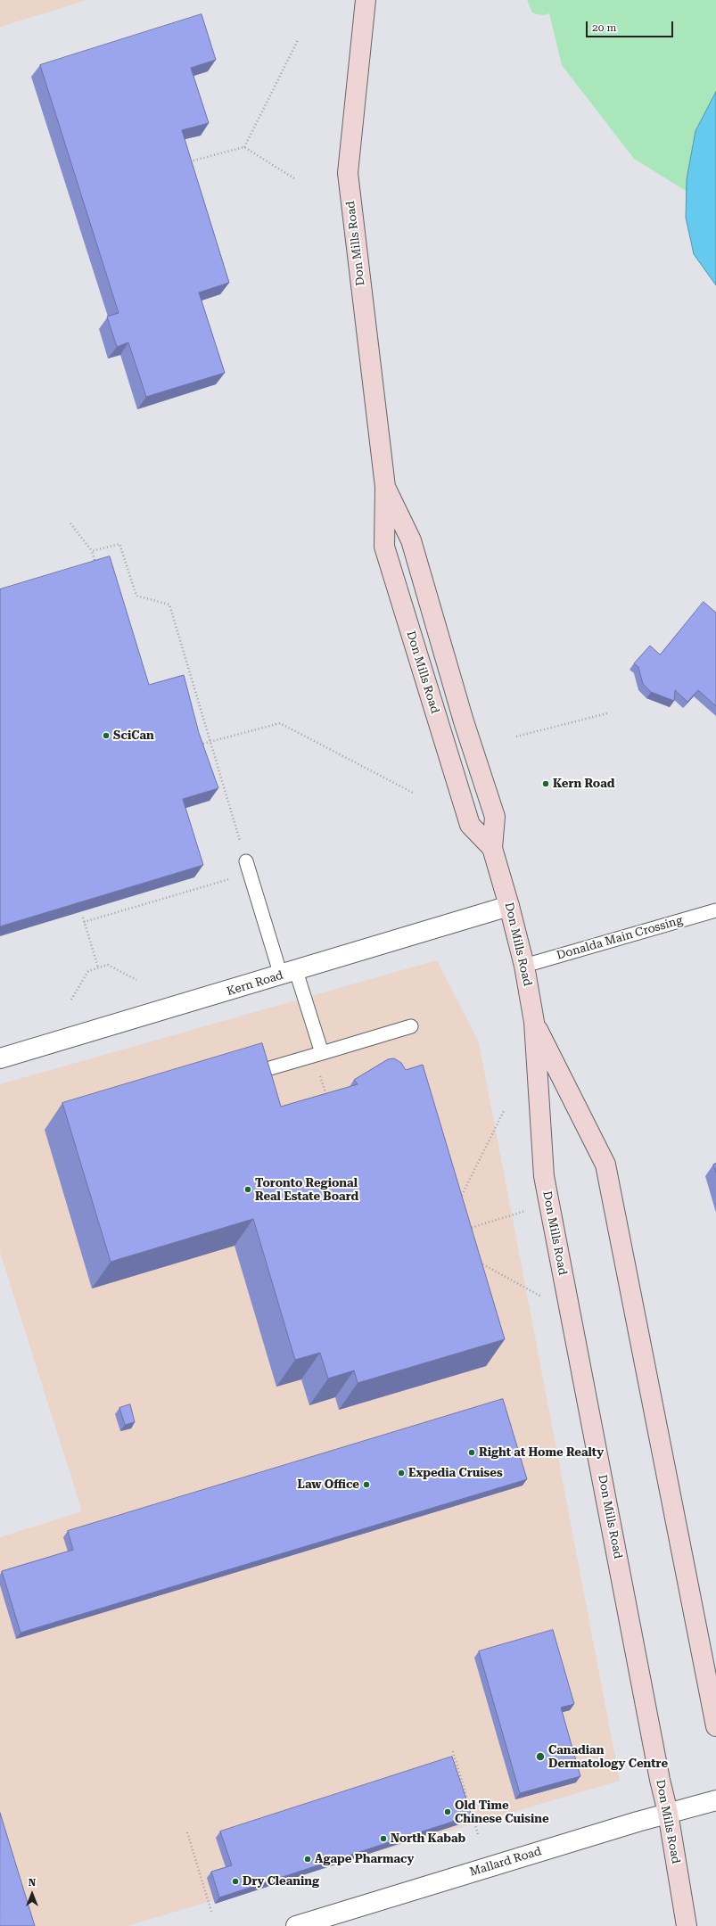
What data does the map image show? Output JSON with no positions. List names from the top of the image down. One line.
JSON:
{"streets":{"main road":["Don Mills Road"],"street":["Kern Road","Mallard Road"],"lane":["Donalda Main Crossing"]},"crossings":[["Don Mills Road","Donalda Main Crossing"],["Don Mills Road","Kern Road"],["Don Mills Road","Mallard Road"]],"places":["SciCan","Kern Road","Toronto Regional Real Estate Board","Right at Home Realty","Expedia Cruises","Law Office","Canadian Dermatology Centre","Old Time Chinese Cuisine","North Kabab","Agape Pharmacy","Dry Cleaning"],"scale_bar":"20 m","north":"top"}
